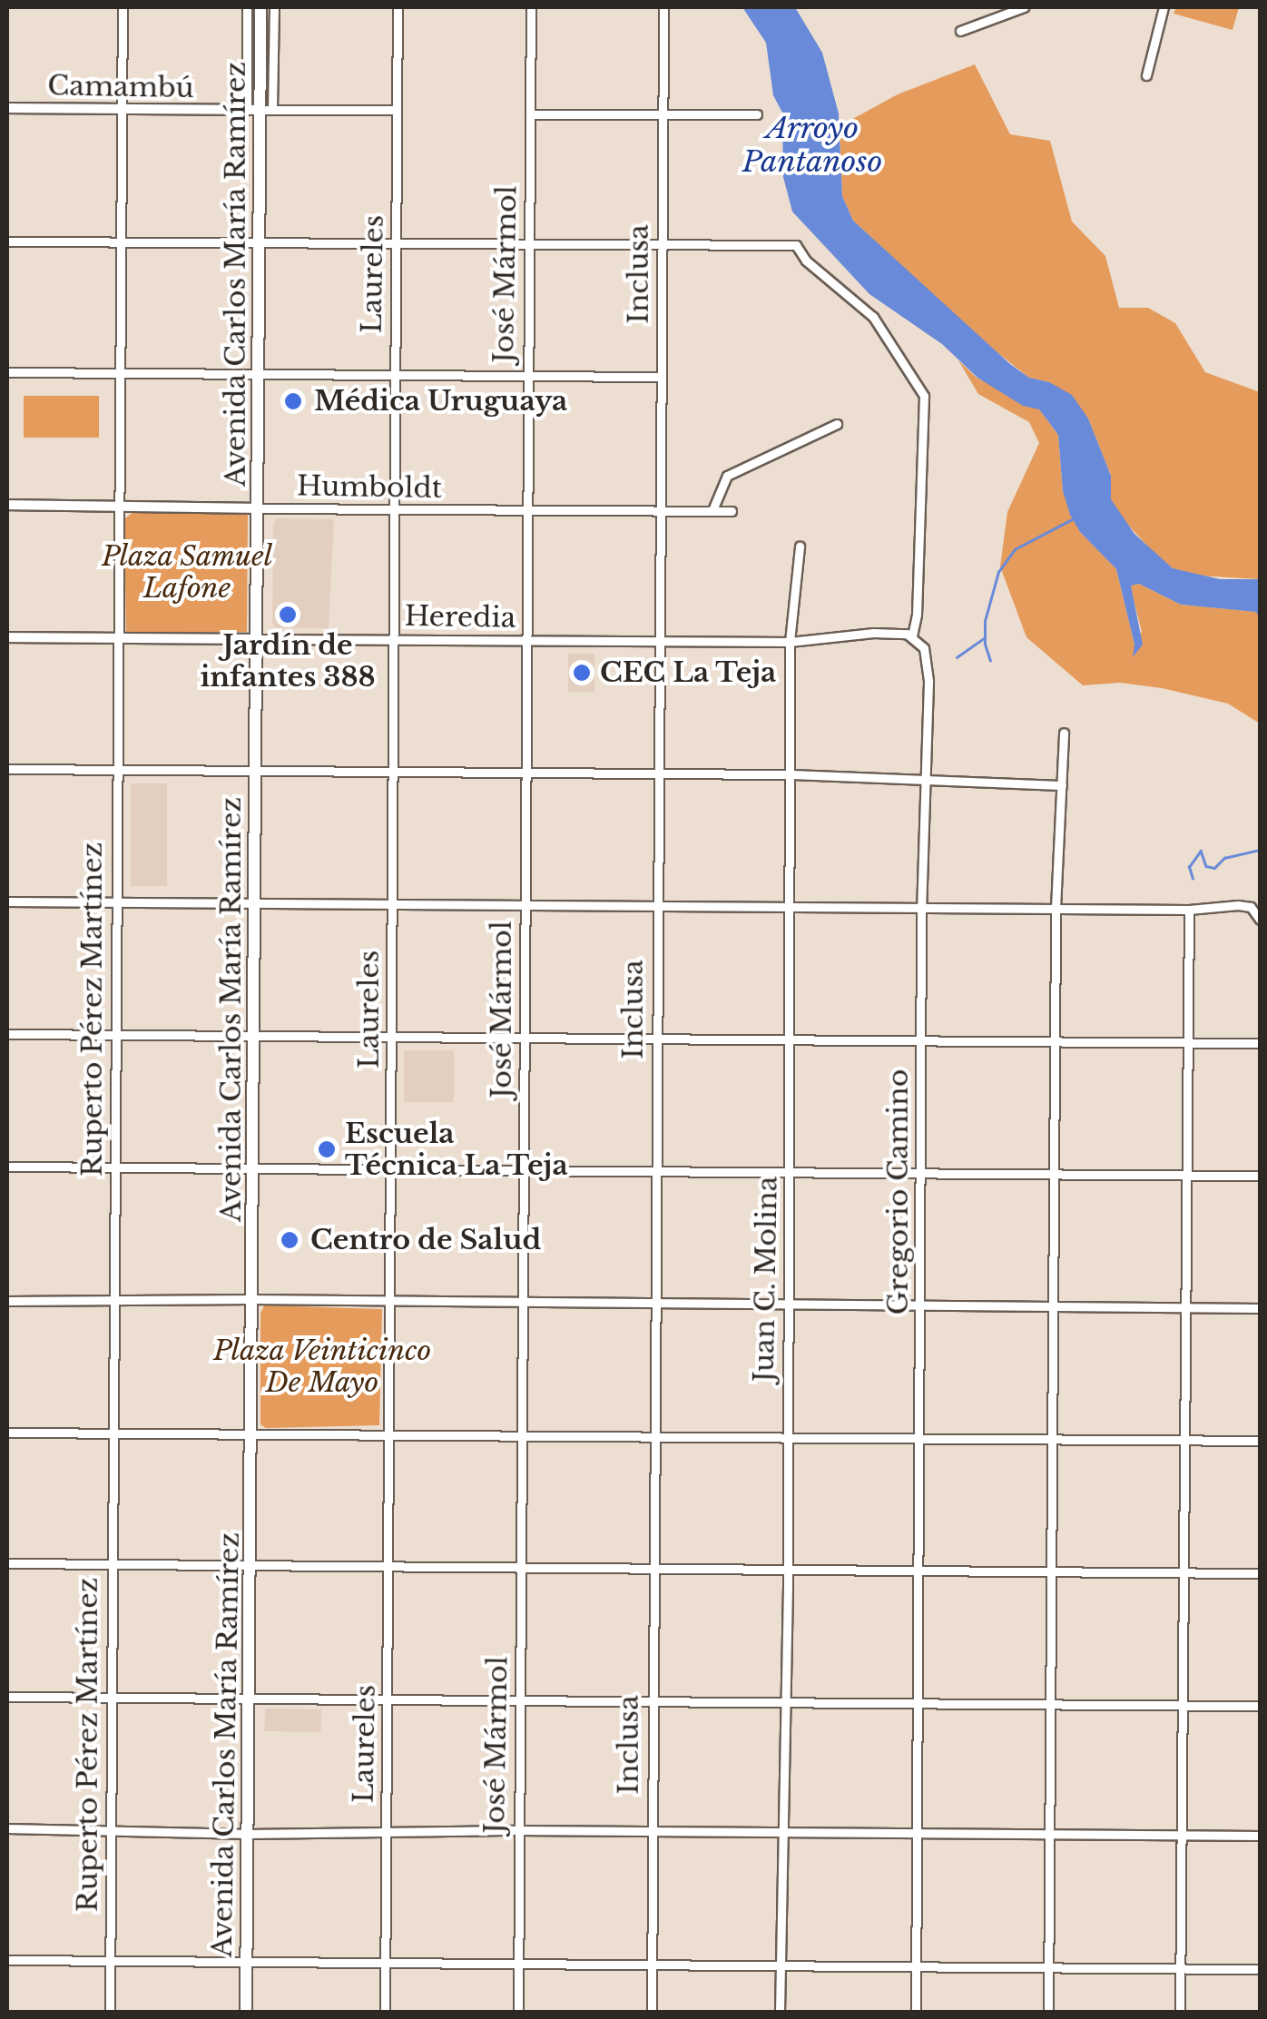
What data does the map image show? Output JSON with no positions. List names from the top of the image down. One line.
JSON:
{"streets":{"main road":["Avenida Carlos María Ramírez"],"street":["Camambú","Laureles","José Mármol","Inclusa","Humboldt","Heredia","Ruperto Pérez Martínez","Gregorio Camino","Juan C. Molina"]},"crossings":[["Camambú","Avenida Carlos María Ramírez"],["Camambú","Laureles"],["Camambú","Ruperto Pérez Martínez"],["Avenida Carlos María Ramírez","Humboldt"],["Avenida Carlos María Ramírez","Heredia"],["Laureles","Humboldt"],["Laureles","Heredia"],["José Mármol","Humboldt"],["José Mármol","Heredia"],["Inclusa","Humboldt"],["Inclusa","Heredia"],["Inclusa","Gregorio Camino"],["Humboldt","Ruperto Pérez Martínez"],["Heredia","Ruperto Pérez Martínez"],["Heredia","Gregorio Camino"],["Heredia","Juan C. Molina"]],"water":["Arroyo Pantanoso"],"parks":["Plaza Samuel Lafone","Plaza Veinticinco De Mayo"],"places":["Médica Uruguaya","Jardín de infantes 388","CEC La Teja","Escuela Técnica La Teja","Centro de Salud"]}
